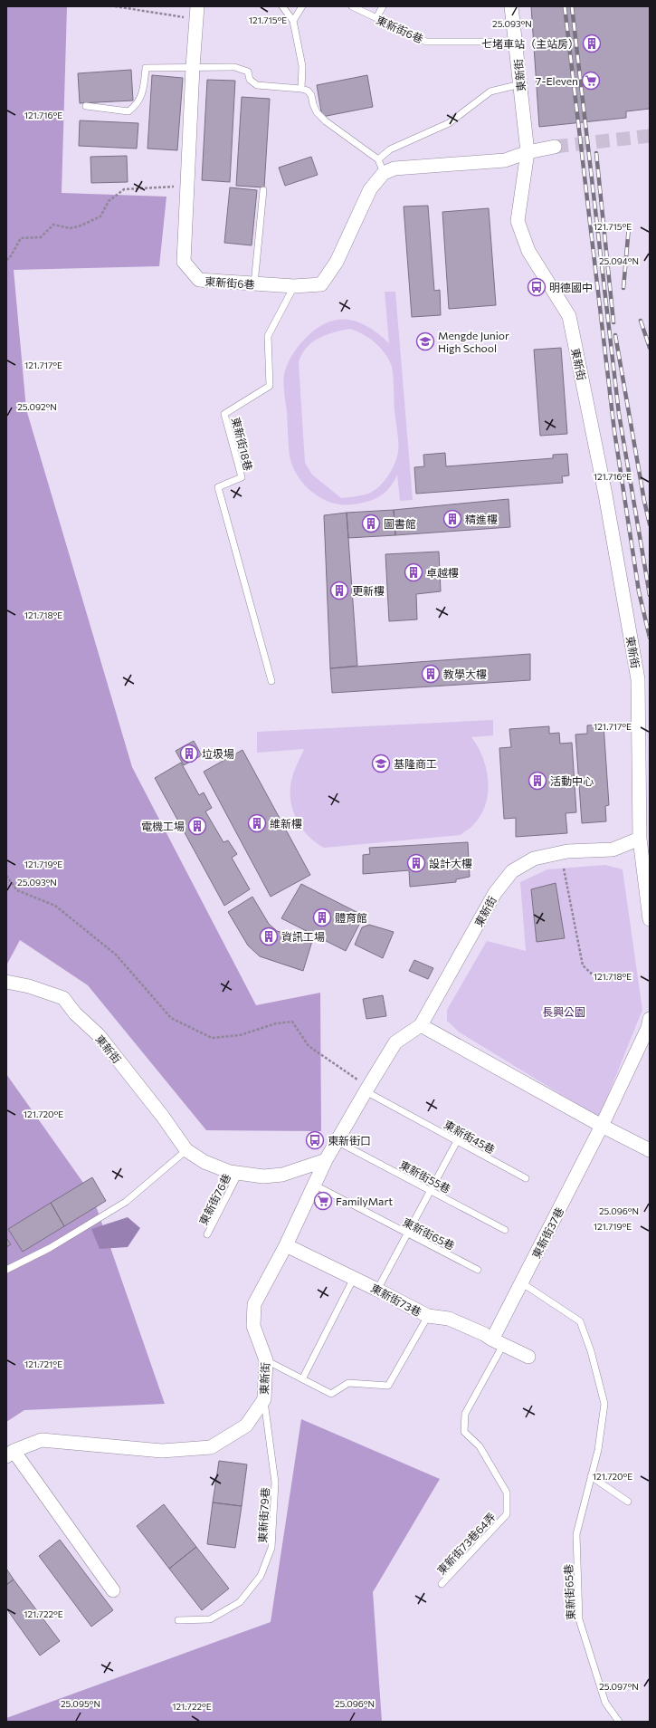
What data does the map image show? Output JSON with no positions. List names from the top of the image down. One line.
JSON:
{"streets":{"street":["東新街6巷","東新街","東新街37巷","東新街73巷"],"lane":["東新街18巷","東新街45巷","東新街55巷","東新街76巷","東新街65巷","東新街79巷","東新街73巷64弄"]},"crossings":[["東新街6巷","東新街"],["東新街6巷","東新街18巷"],["東新街","東新街45巷"],["東新街","東新街55巷"],["東新街","東新街76巷"],["東新街","東新街65巷"],["東新街","東新街73巷"],["東新街","東新街79巷"],["東新街37巷","東新街65巷"],["東新街37巷","東新街73巷"],["東新街37巷","東新街73巷64弄"],["東新街73巷","東新街73巷64弄"]],"parks":["長興公園"],"places":{"building":["七堵車站（主站房）","精進樓","圖書館","卓越樓","更新樓","教學大樓","垃圾場","活動中心","維新樓","電機工場","設計大樓","體育館","資訊工場"],"supermarket":["7-Eleven","FamilyMart"],"bus stop":["明德國中","東新街口"],"school or university":["Mengde Junior High School","基隆商工"]},"coordinates":["121.715°E","25.093°N","121.716°E","25.094°N","121.717°E","25.092°N","121.718°E","121.719°E","121.720°E","25.096°N","121.721°E","121.722°E","25.097°N","25.095°N"]}
